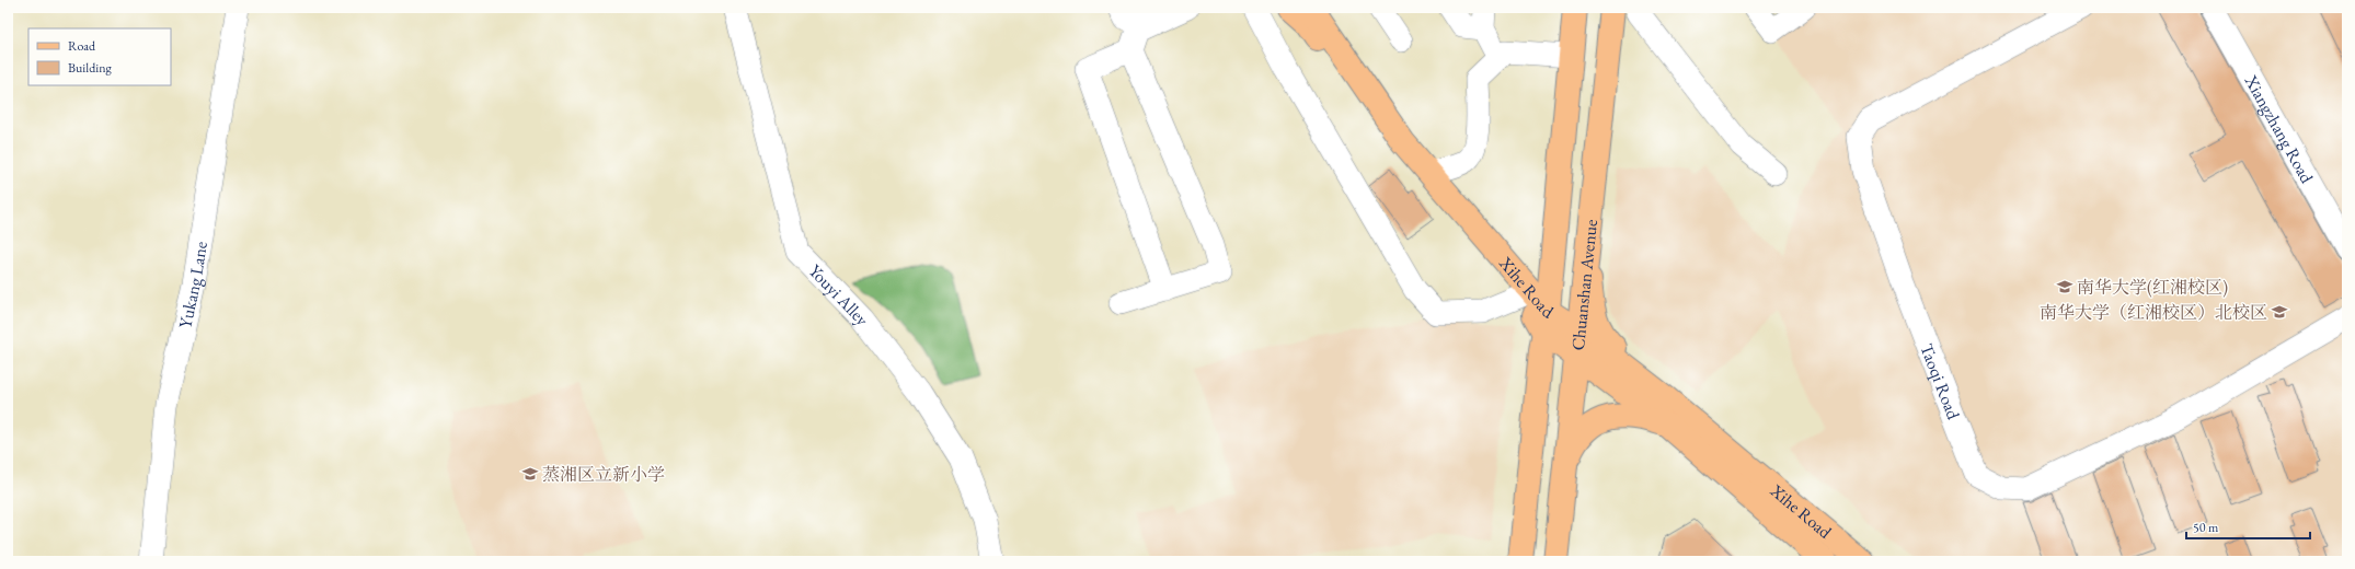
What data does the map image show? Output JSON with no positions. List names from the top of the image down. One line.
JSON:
{"streets":{"main road":["Chuanshan Avenue","Xihe Road"],"street":["Xiangzhang Road","Yukang Lane","Youyi Alley","Taoqi Road"]},"crossings":[["Chuanshan Avenue","Xihe Road"]],"places":{"school or university":["南华大学(红湘校区)","南华大学（红湘校区）北校区","蒸湘区立新小学"]},"legend":["Road","Building"],"scale_bar":"50 m"}
